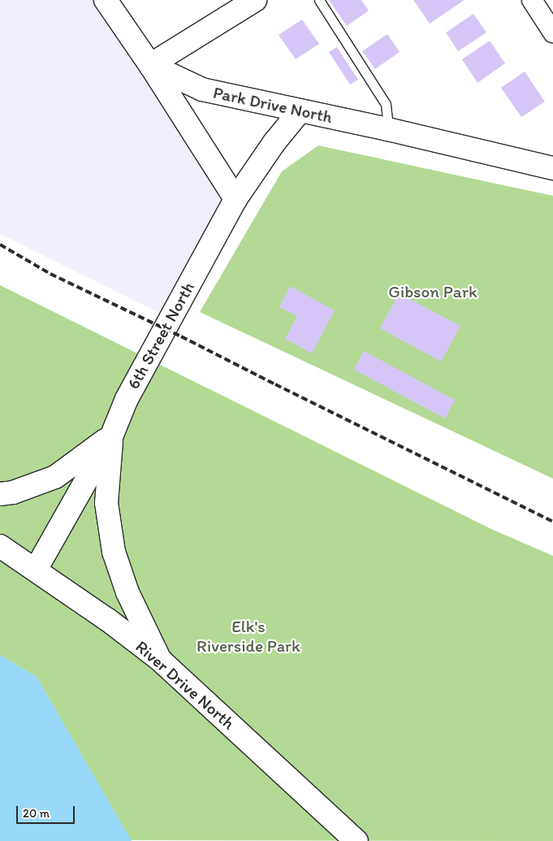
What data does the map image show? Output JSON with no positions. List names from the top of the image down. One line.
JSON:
{"streets":{"street":["Park Drive North","6th Street North","River Drive North"]},"crossings":[["Park Drive North","6th Street North"],["6th Street North","River Drive North"]],"parks":["Gibson Park","Elk's Riverside Park"],"scale_bar":"20 m"}
